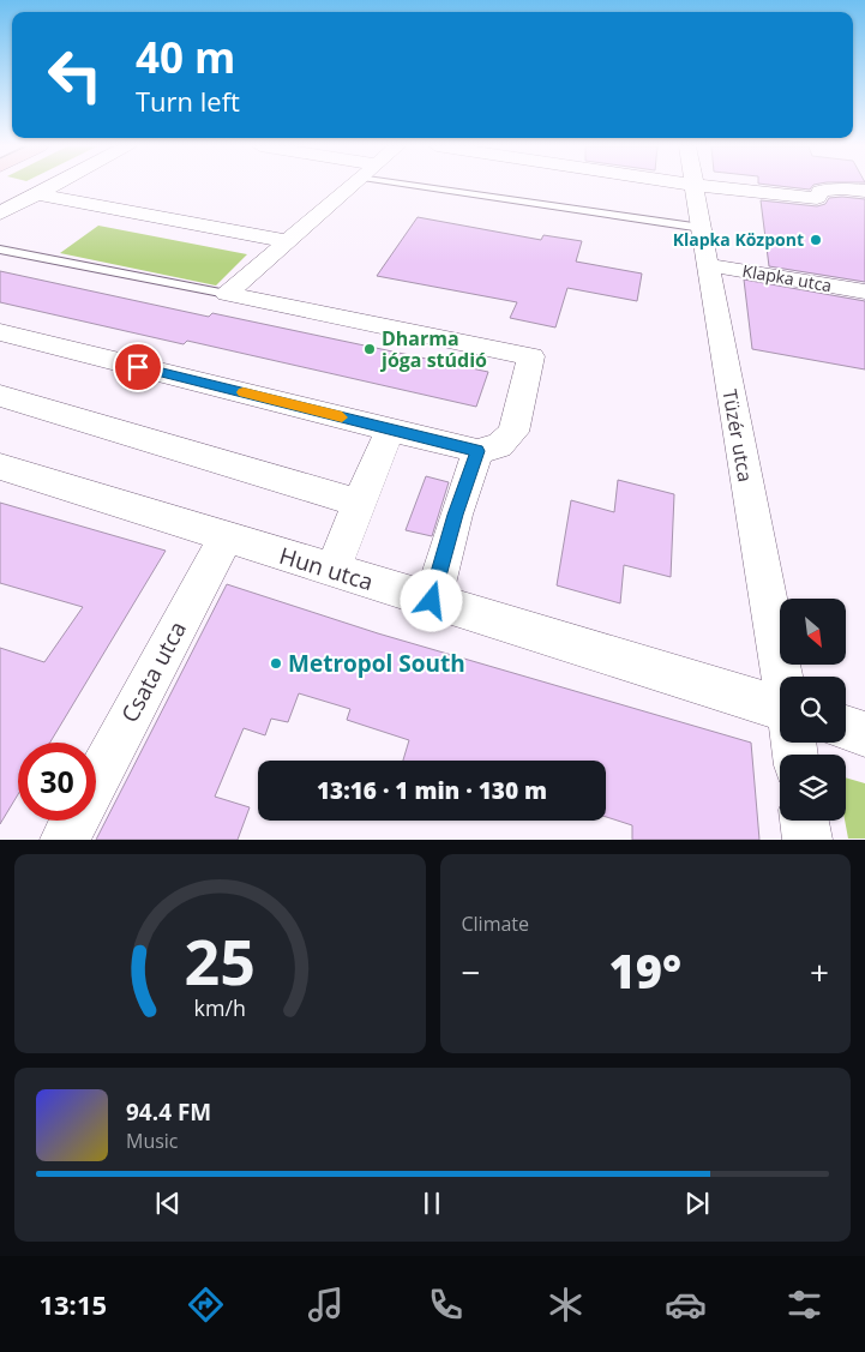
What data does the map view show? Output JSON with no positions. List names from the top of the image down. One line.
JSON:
{"streets":{"street":["Klapka utca","Tüzér utca","Hun utca","Csata utca"]},"crossings":[["Klapka utca","Tüzér utca"],["Hun utca","Csata utca"]],"places":["Klapka Központ","Dharma jóga stúdió","Metropol South"],"north":"bottom right","page":{"turn":["40 m","Turn left"],"limit":"30","trip":"13:16 · 1 min · 130 m","tile":"Climate","heat":["−","19°","+"],"song":["94.4 FM","Music"],"tabs":"13:15","gauge":["25","km/h"]}}
